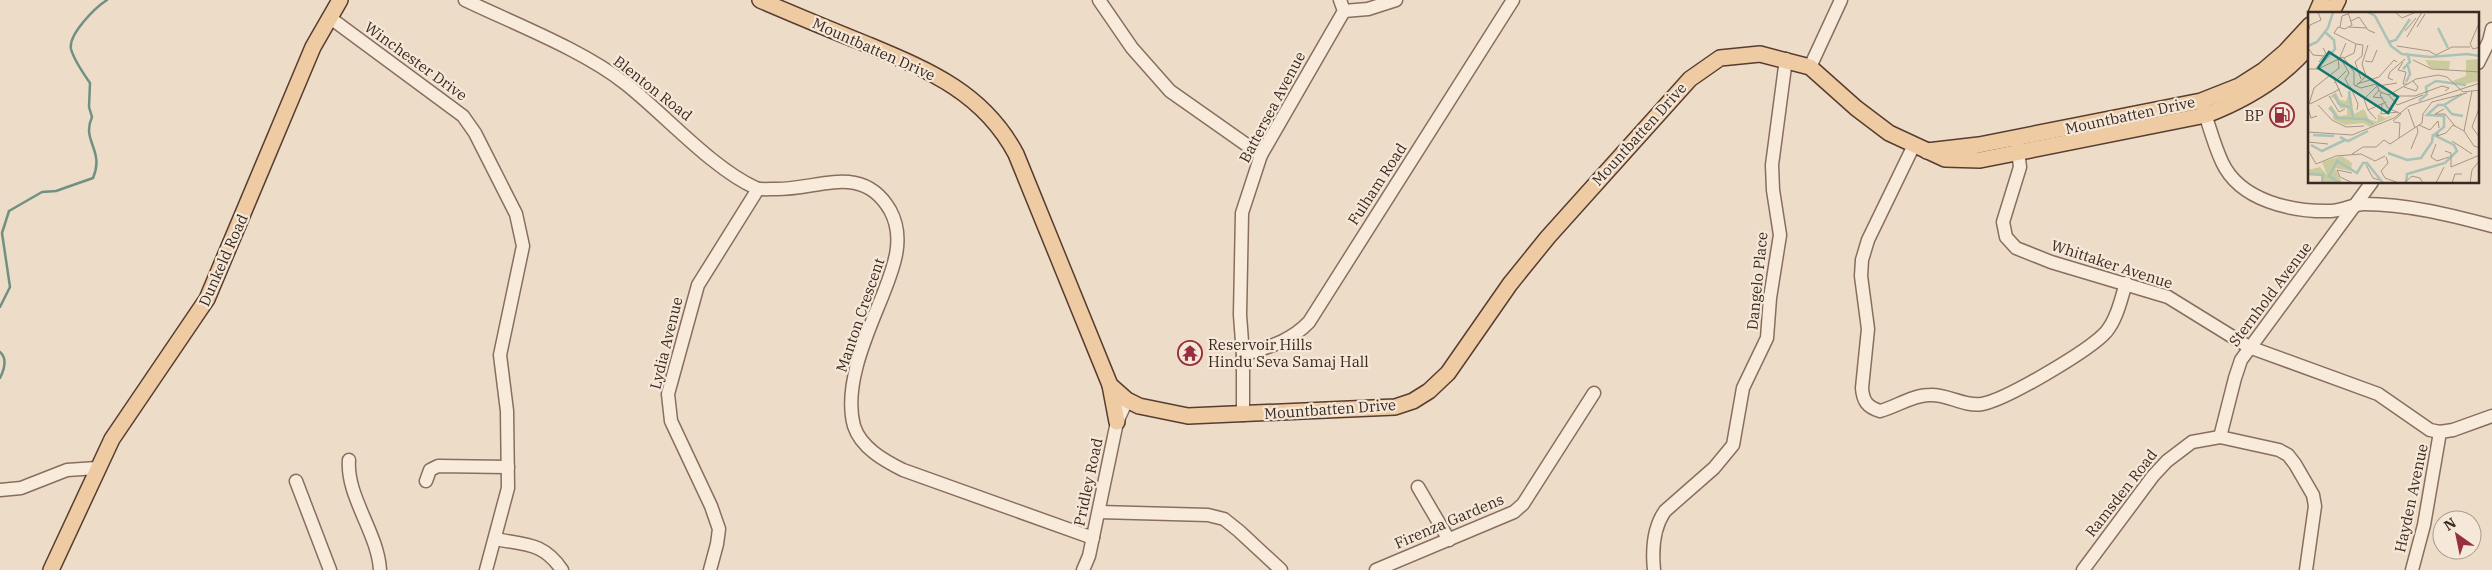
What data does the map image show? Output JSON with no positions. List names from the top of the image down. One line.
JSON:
{"streets":{"main road":["Mountbatten Drive","Dunkeld Road"],"street":["Winchester Drive","Blenton Road","Battersea Avenue","Fulham Road","Whittaker Avenue","Dangelo Place","Sternhold Avenue","Manton Crescent","Lydia Avenue","Pridley Road","Ramsden Road","Hayden Avenue","Firenza Gardens"]},"crossings":[["Mountbatten Drive","Battersea Avenue"],["Mountbatten Drive","Whittaker Avenue"],["Mountbatten Drive","Dangelo Place"],["Mountbatten Drive","Pridley Road"],["Winchester Drive","Dunkeld Road"],["Blenton Road","Manton Crescent"],["Blenton Road","Lydia Avenue"],["Battersea Avenue","Fulham Road"],["Whittaker Avenue","Sternhold Avenue"],["Whittaker Avenue","Hayden Avenue"],["Sternhold Avenue","Ramsden Road"],["Manton Crescent","Lydia Avenue"],["Manton Crescent","Pridley Road"]],"places":{"fuel station":["BP"],"temple":["Reservoir Hills Hindu Seva Samaj Hall"]},"north":"top left"}
